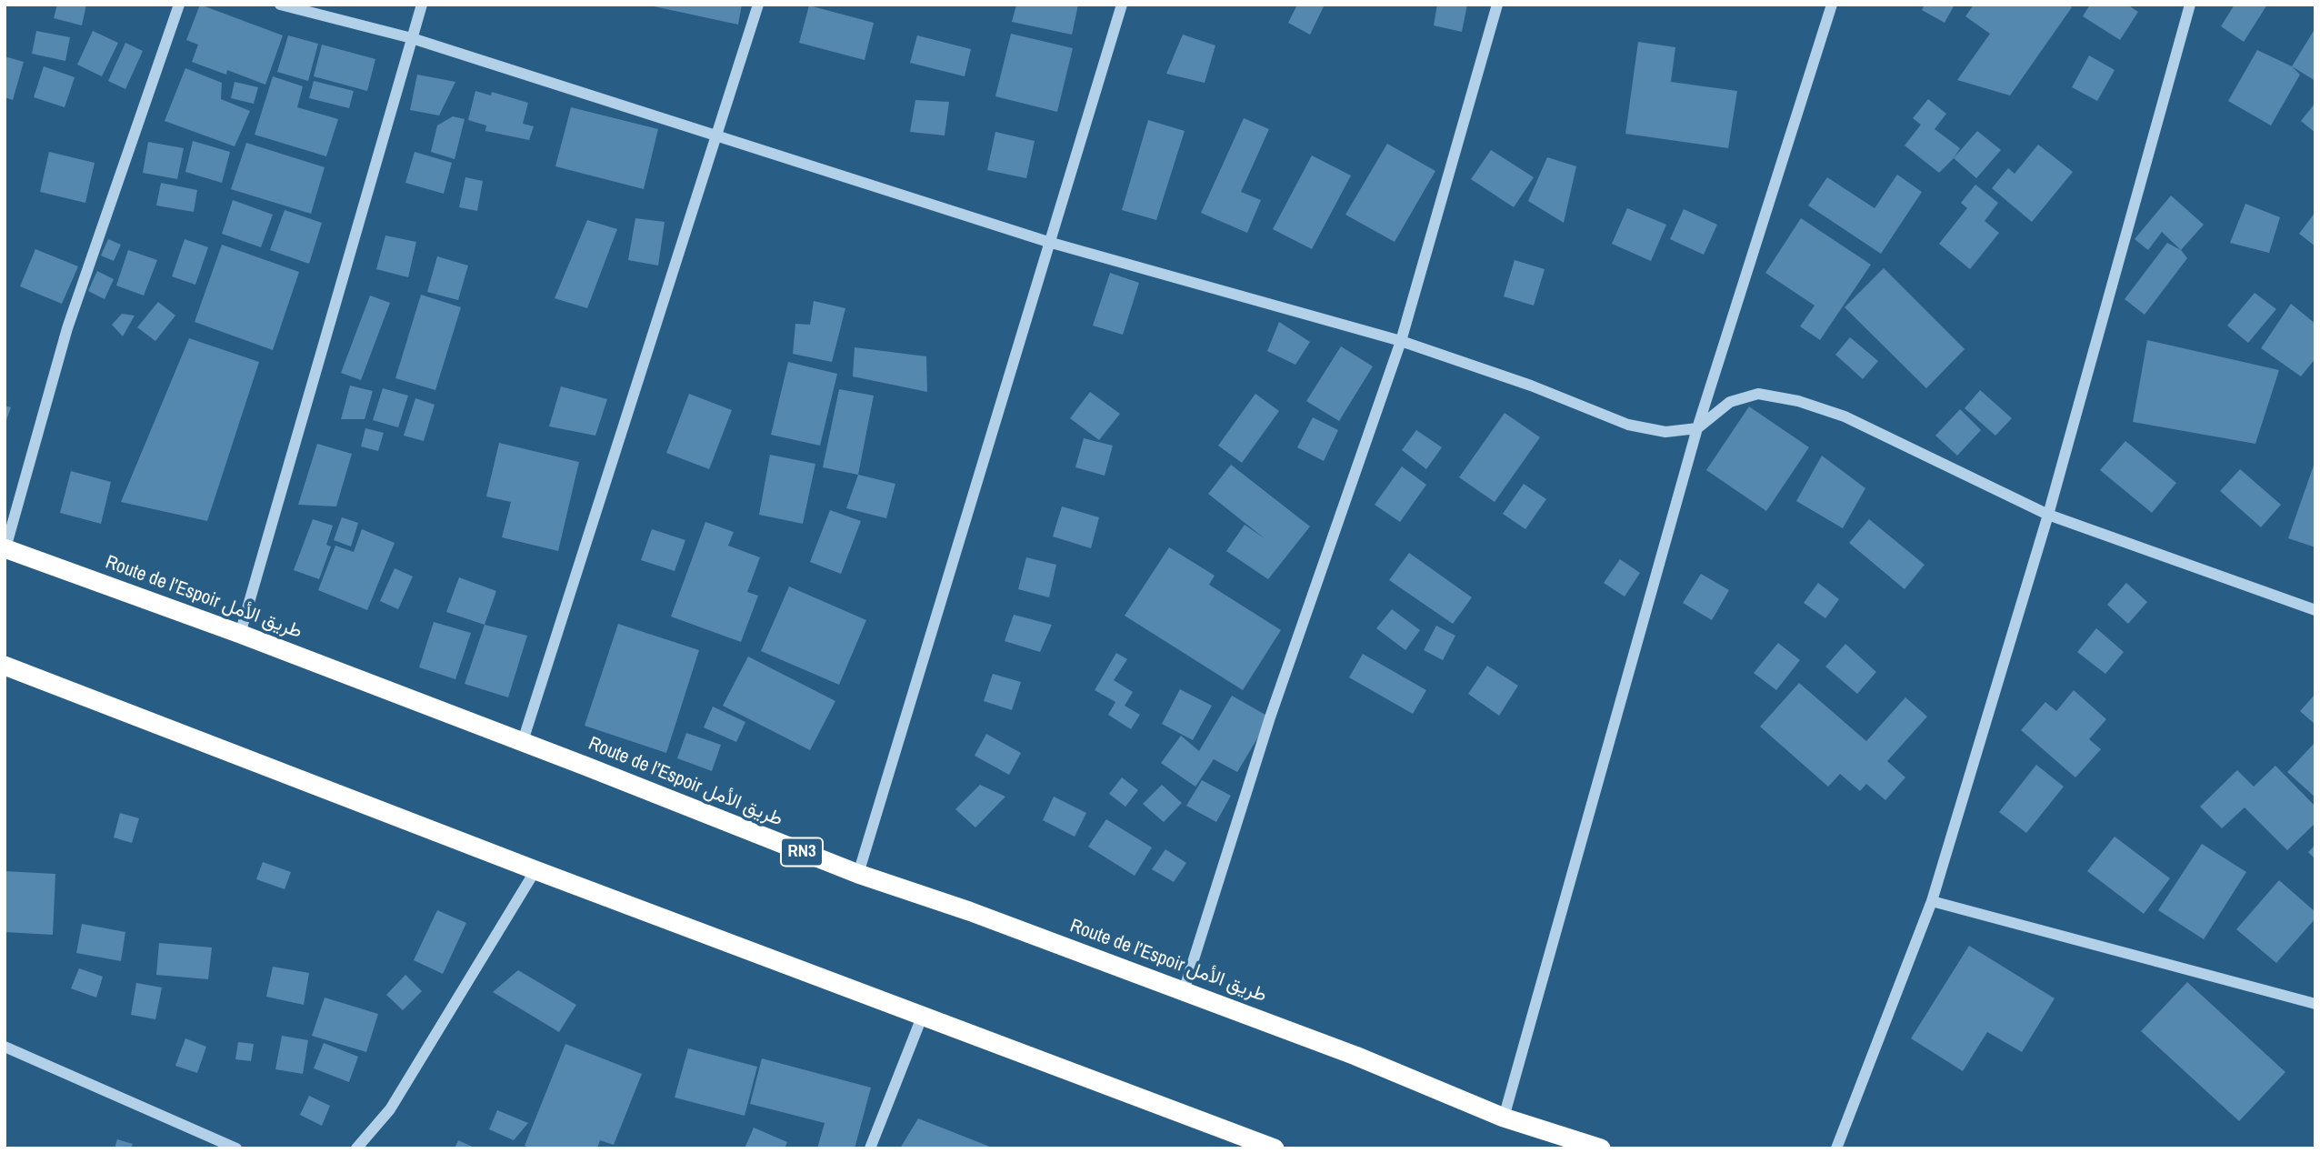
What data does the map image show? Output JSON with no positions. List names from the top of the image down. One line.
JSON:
{"streets":{"highway":["Route de l’Espoir طريق الأمل","RN3"]}}
